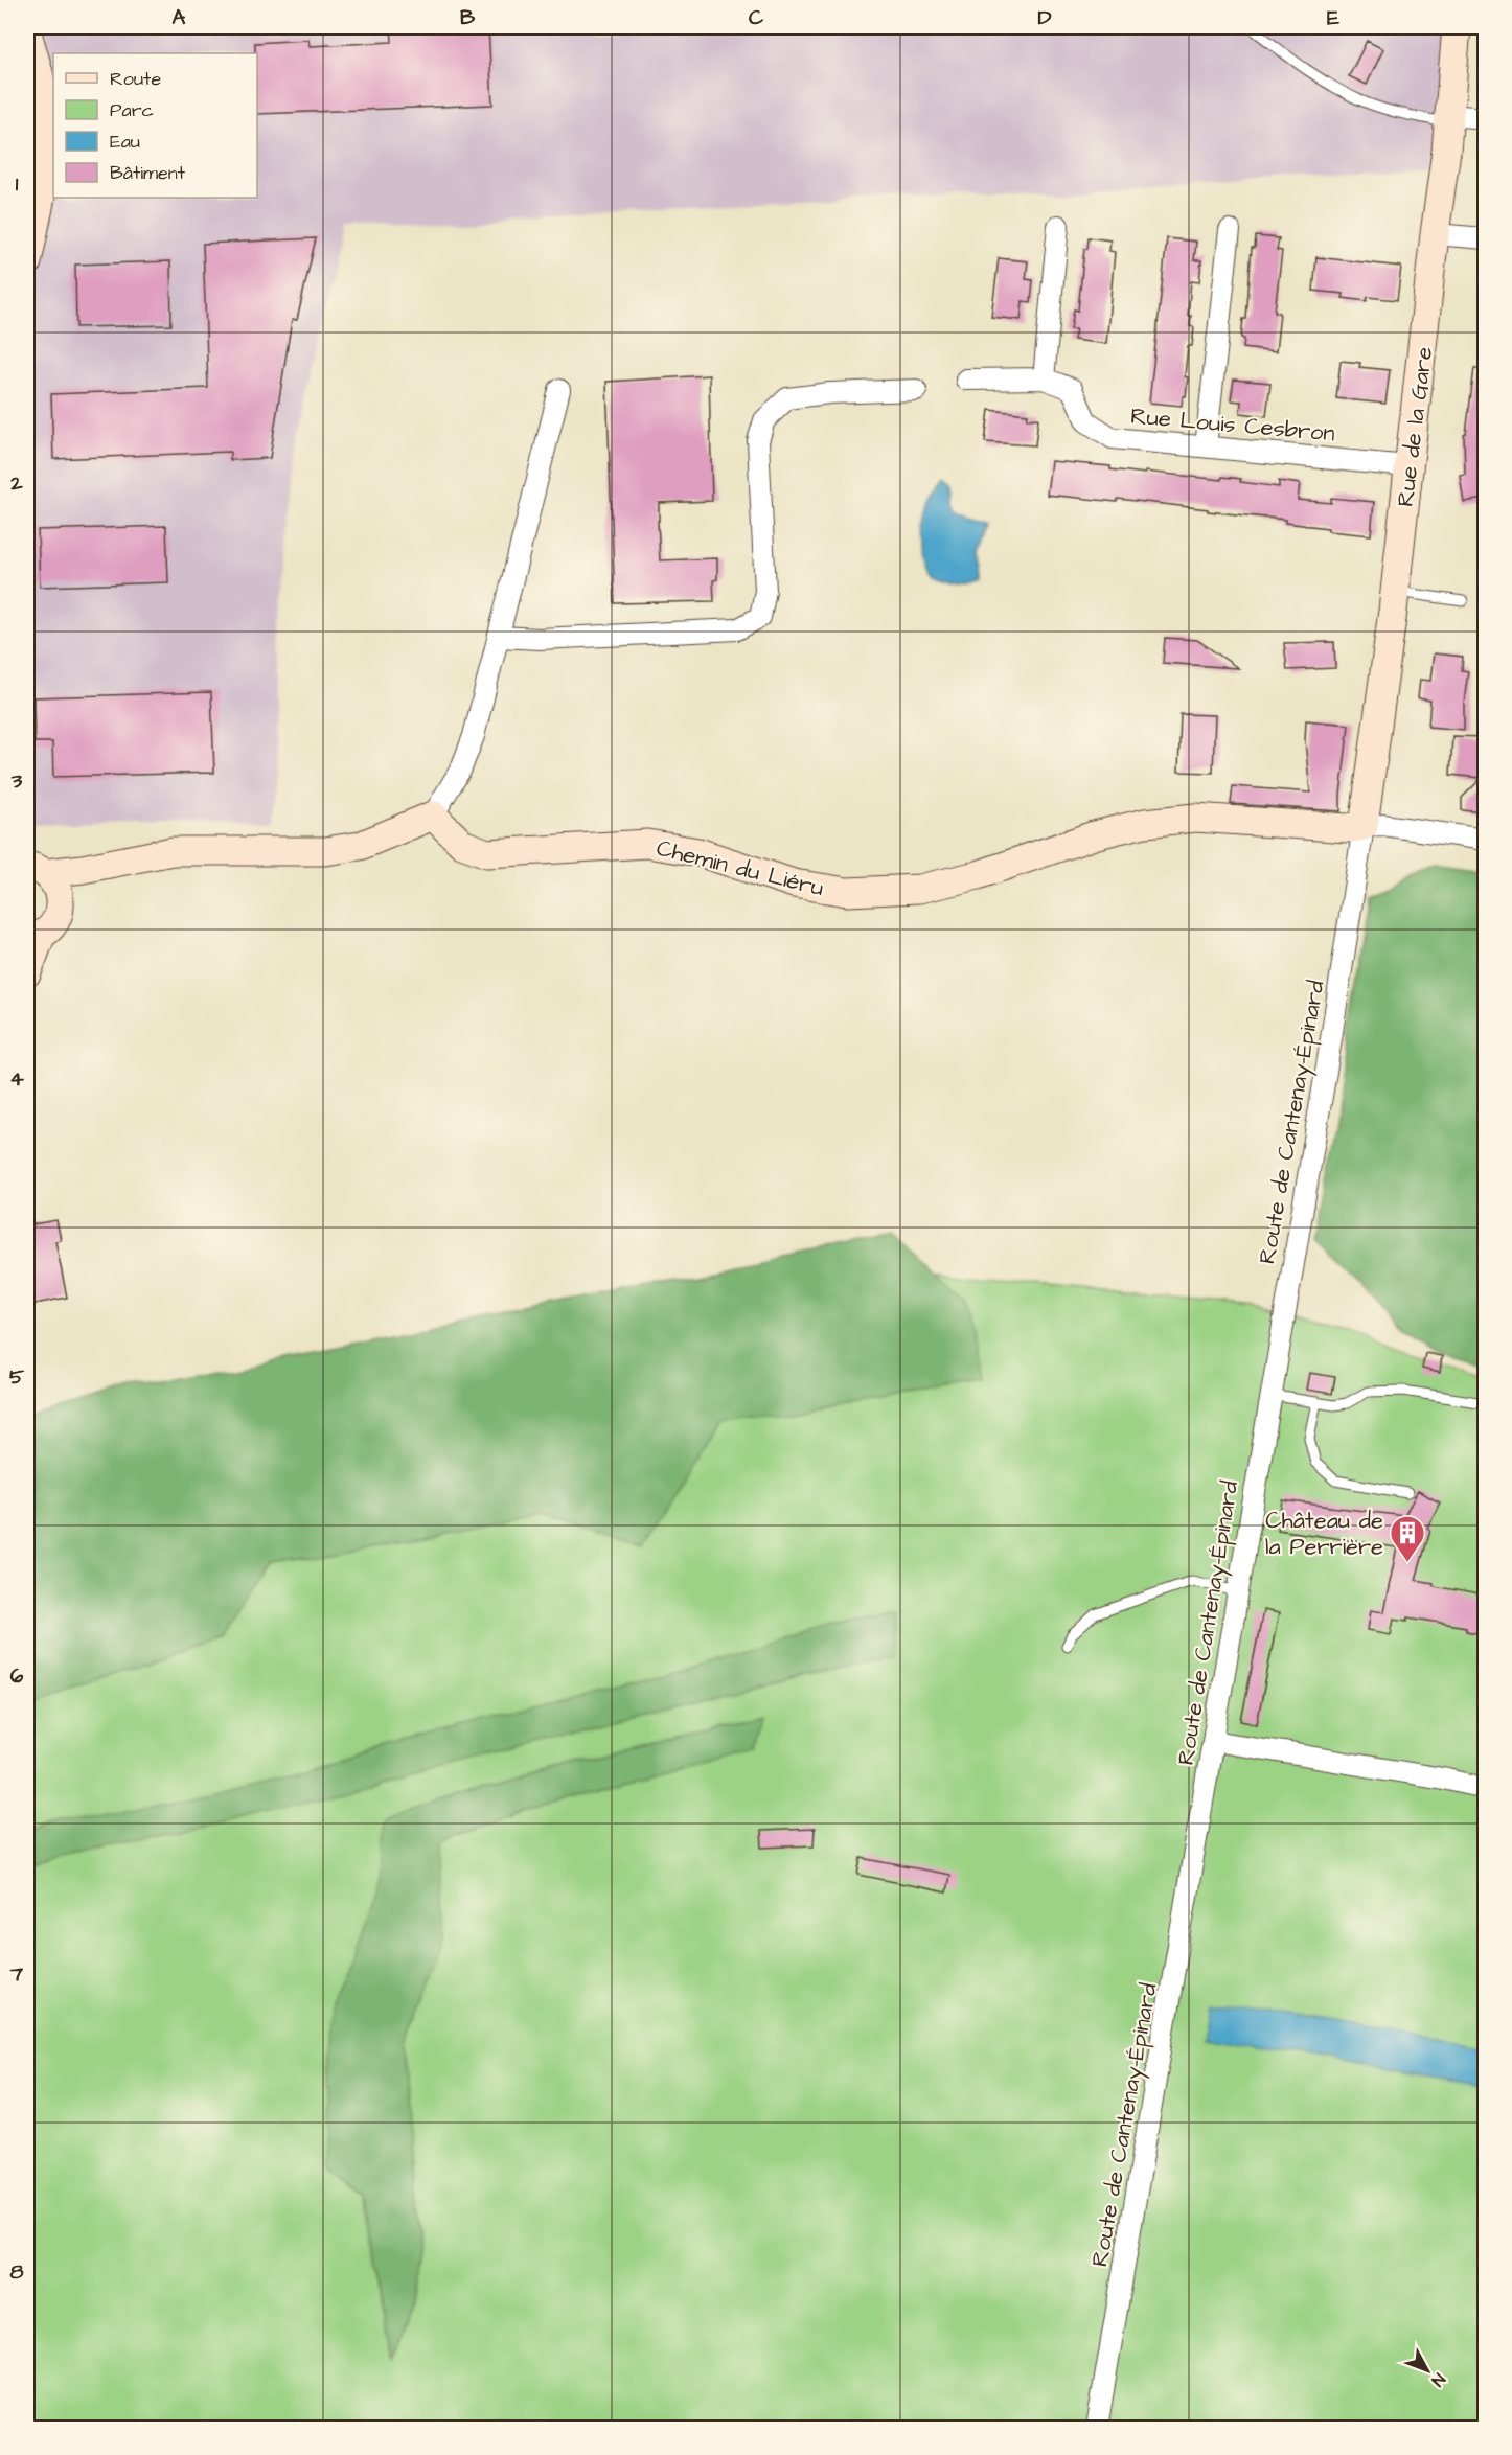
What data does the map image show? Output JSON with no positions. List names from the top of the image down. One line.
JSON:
{"streets":{"street":["Rue Louis Cesbron","Rue de la Gare","Chemin du Liéru","Route de Cantenay-Épinard"]},"crossings":[["Rue Louis Cesbron","Rue de la Gare"],["Rue de la Gare","Chemin du Liéru"],["Rue de la Gare","Route de Cantenay-Épinard"],["Chemin du Liéru","Route de Cantenay-Épinard"]],"places":{"building":["Château de la Perrière"]},"legend":["Route","Parc","Eau","Bâtiment"],"north":"bottom right","grid":{"columns":["A","B","C","D","E"],"rows":["1","2","3","4","5","6","7","8"]}}
